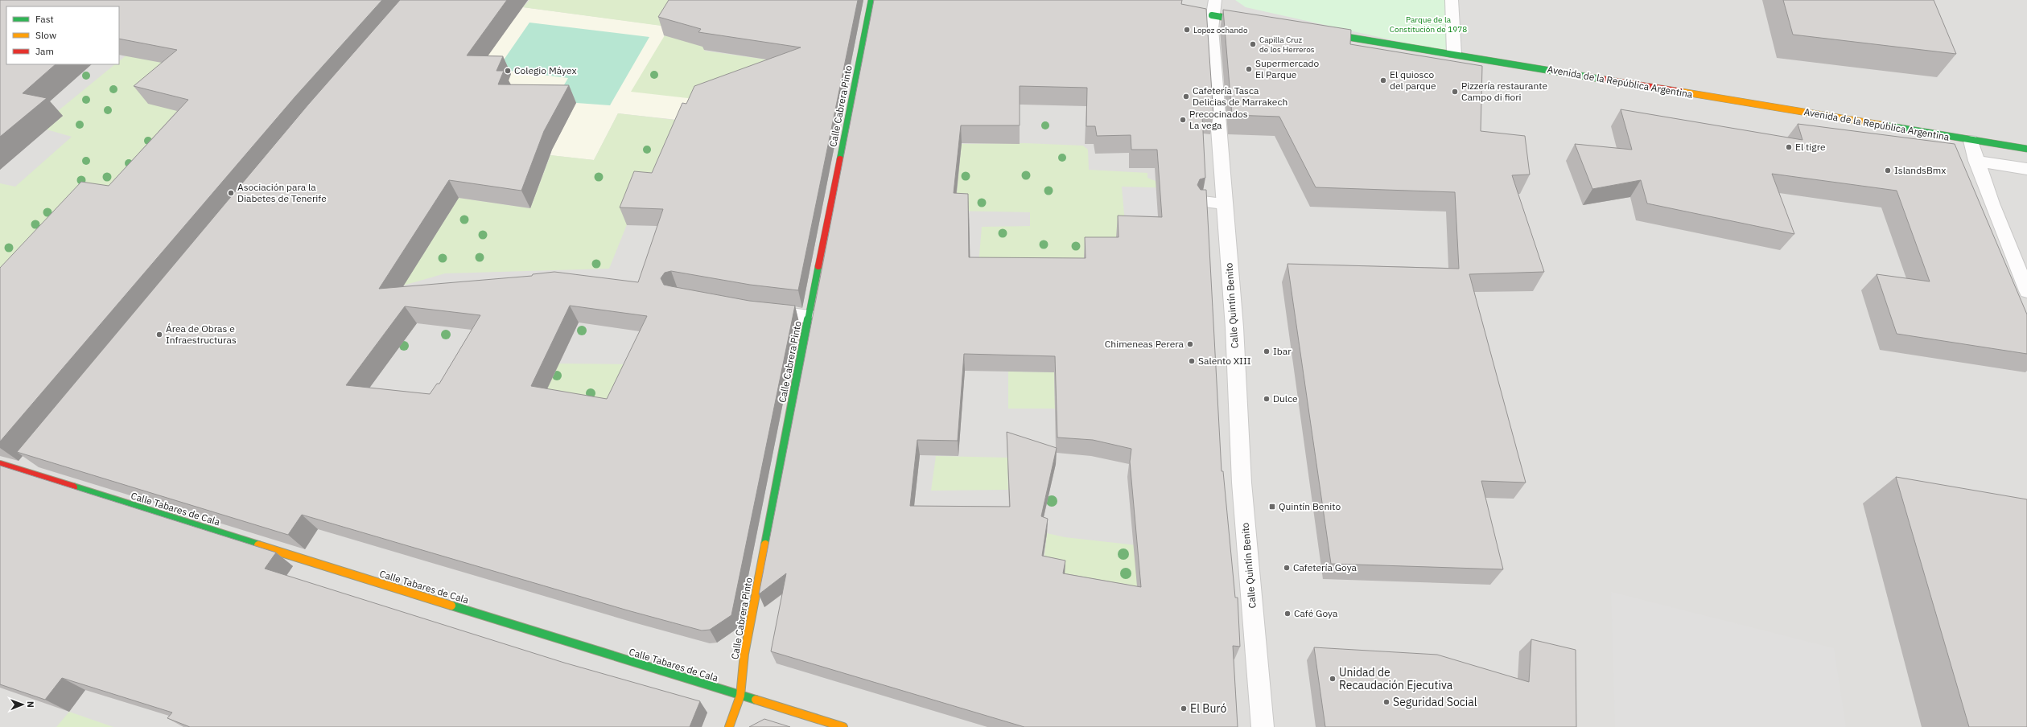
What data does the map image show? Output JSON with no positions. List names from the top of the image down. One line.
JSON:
{"streets":{"street":["Avenida de la República Argentina","Calle Cabrera Pinto","Calle Quintín Benito","Calle Tabares de Cala"]},"crossings":[["Calle Cabrera Pinto","Calle Tabares de Cala"]],"parks":["Parque de la Constitución de 1978"],"places":{"other":["Lopez ochando","Capilla Cruz de los Herreros","Supermercado El Parque","Colegio Máyex","El quiosco del parque","Pizzería restaurante Campo di fiori","Cafetería Tasca Delicias de Marrakech","Precocinados La vega","El tigre","IslandsBmx","Asociación para la Diabetes de Tenerife","Área de Obras e Infraestructuras","Chimeneas Perera","Ibar","Salento XIII","Dulce","Cafetería Goya","Café Goya","Unidad de Recaudación Ejecutiva","Seguridad Social","El Buró"],"transit":["Quintín Benito"]},"legend":["Fast","Slow","Jam"],"north":"right"}
